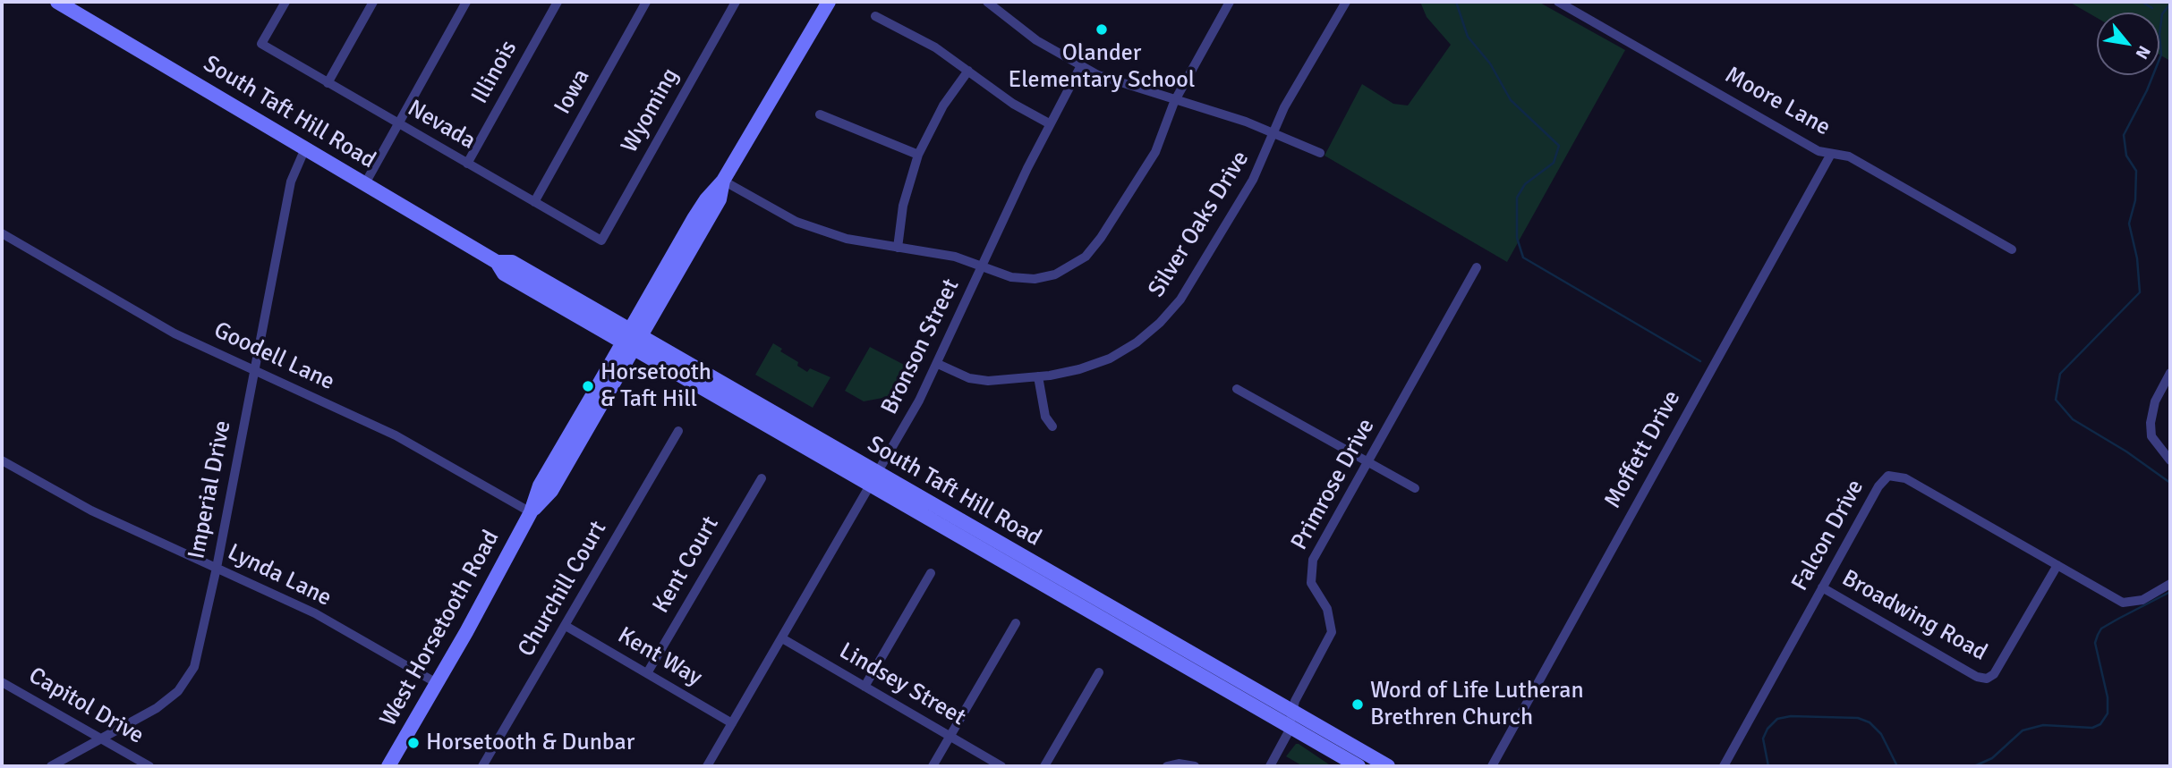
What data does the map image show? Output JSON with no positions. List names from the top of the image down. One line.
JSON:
{"streets":{"main road":["South Taft Hill Road","West Horsetooth Road"],"street":["Illinois","Iowa","Moore Lane","Wyoming","Nevada","Silver Oaks Drive","Bronson Street","Goodell Lane","Moffett Drive","Primrose Drive","Imperial Drive","Falcon Drive","Kent Court","Lynda Lane","Churchill Court","Broadwing Road","Kent Way","Lindsey Street","Capitol Drive"]},"crossings":[["Illinois","Nevada"],["Iowa","Nevada"],["Moore Lane","Moffett Drive"],["Wyoming","Nevada"],["South Taft Hill Road","Bronson Street"],["South Taft Hill Road","Primrose Drive"],["South Taft Hill Road","Imperial Drive"],["South Taft Hill Road","West Horsetooth Road"],["Silver Oaks Drive","Bronson Street"],["Bronson Street","Kent Way"],["Bronson Street","Lindsey Street"],["Goodell Lane","Imperial Drive"],["Goodell Lane","West Horsetooth Road"],["Imperial Drive","Lynda Lane"],["Imperial Drive","Capitol Drive"],["Falcon Drive","Broadwing Road"],["Kent Court","Kent Way"],["Lynda Lane","West Horsetooth Road"],["Churchill Court","Kent Way"]],"places":["Olander Elementary School","Horsetooth & Taft Hill","Word of Life Lutheran Brethren Church","Horsetooth & Dunbar"],"north":"bottom right"}
